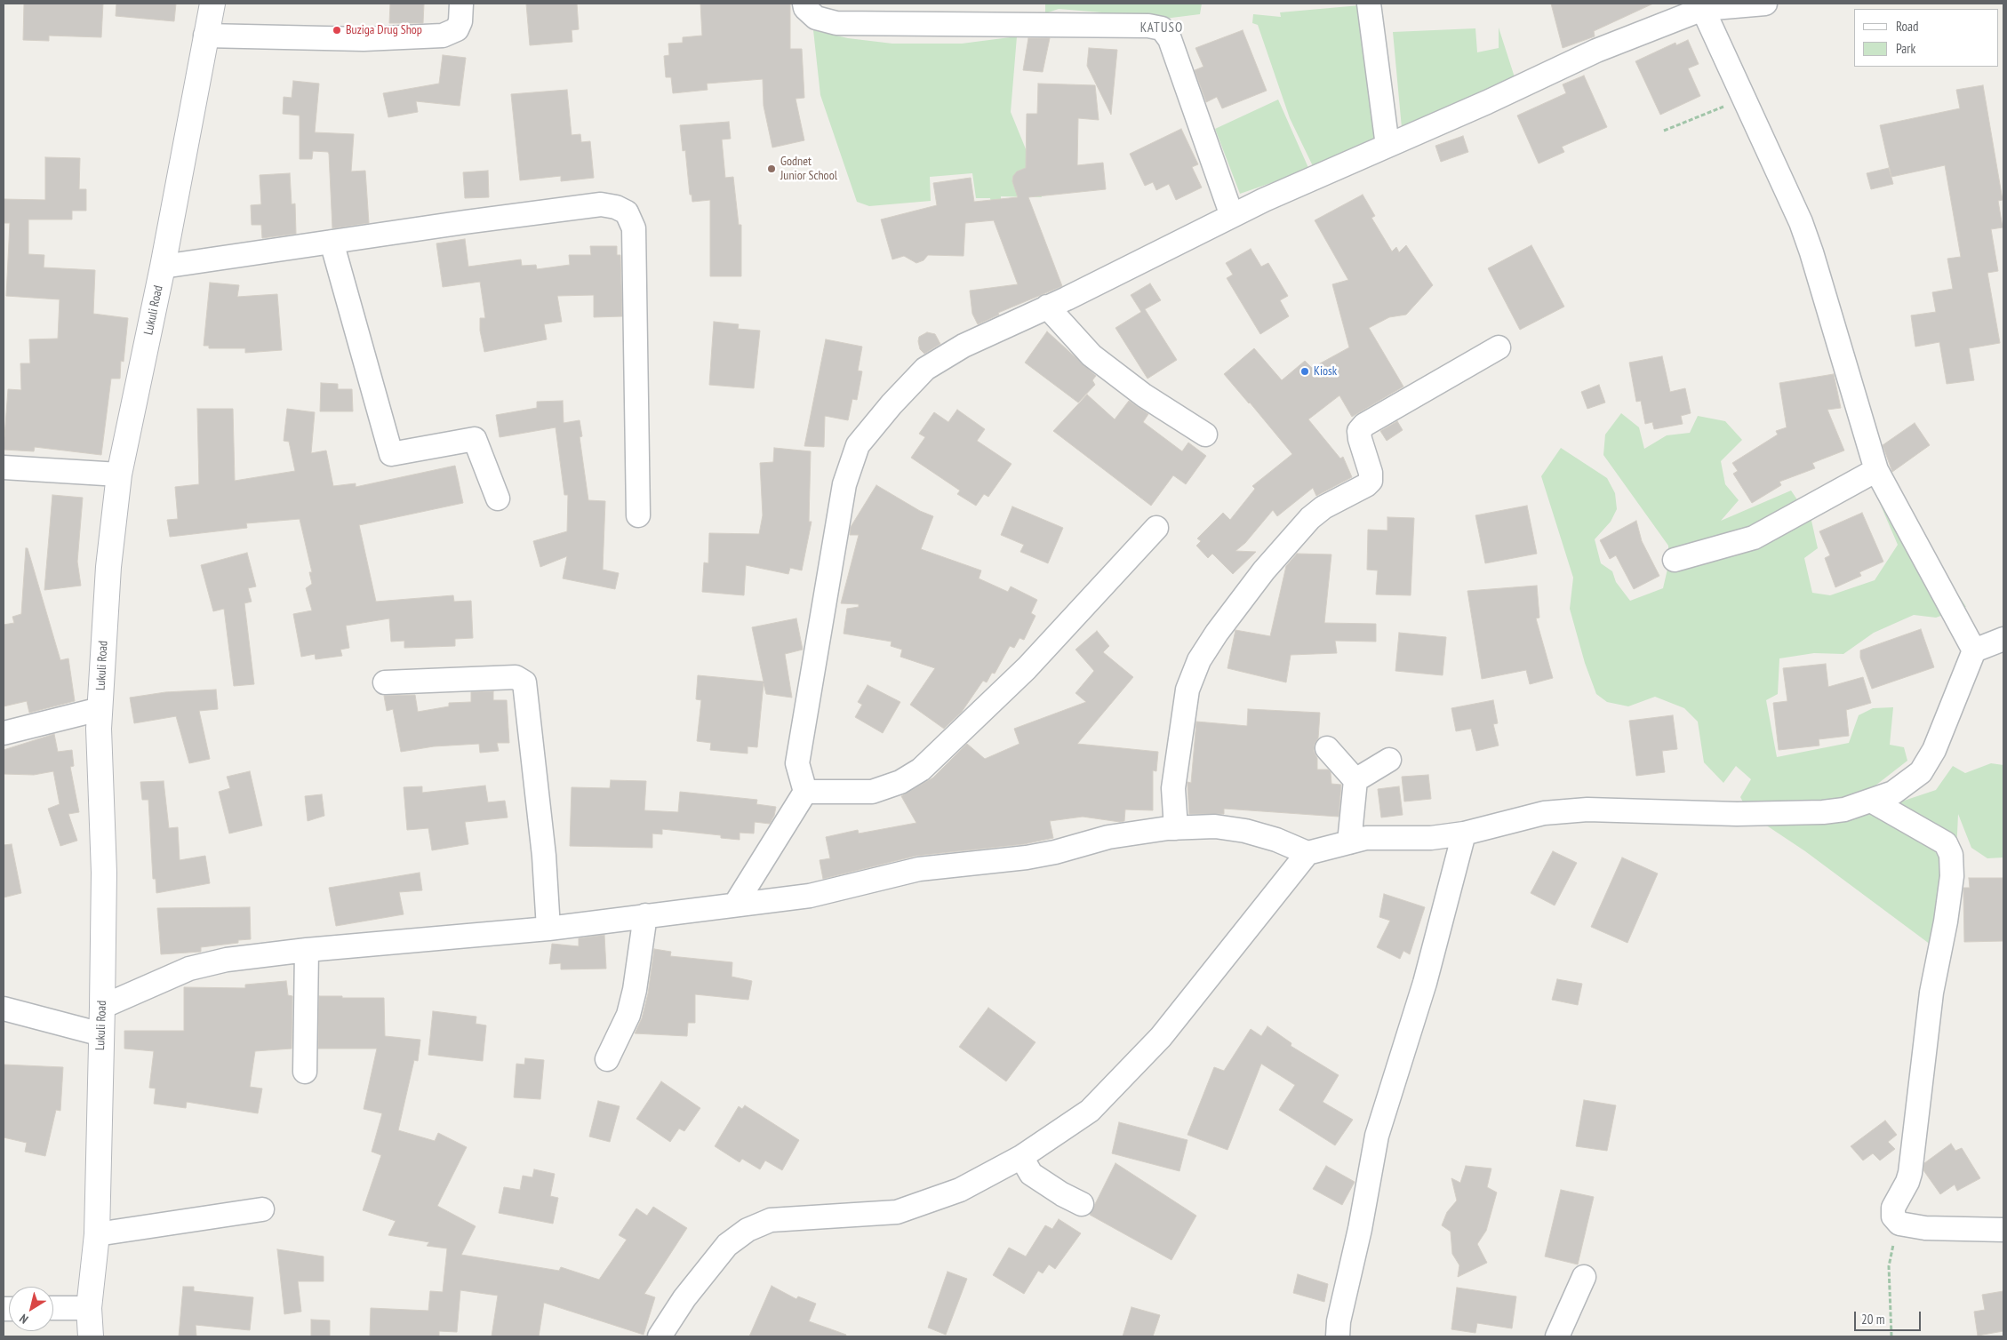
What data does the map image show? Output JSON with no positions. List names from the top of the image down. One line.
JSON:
{"streets":{"street":["Lukuli Road"]},"districts":["KATUSO"],"places":["Buziga Drug Shop","Godnet Junior School","Kiosk"],"legend":["Road","Park"],"scale_bar":"20 m","north":"bottom left"}
